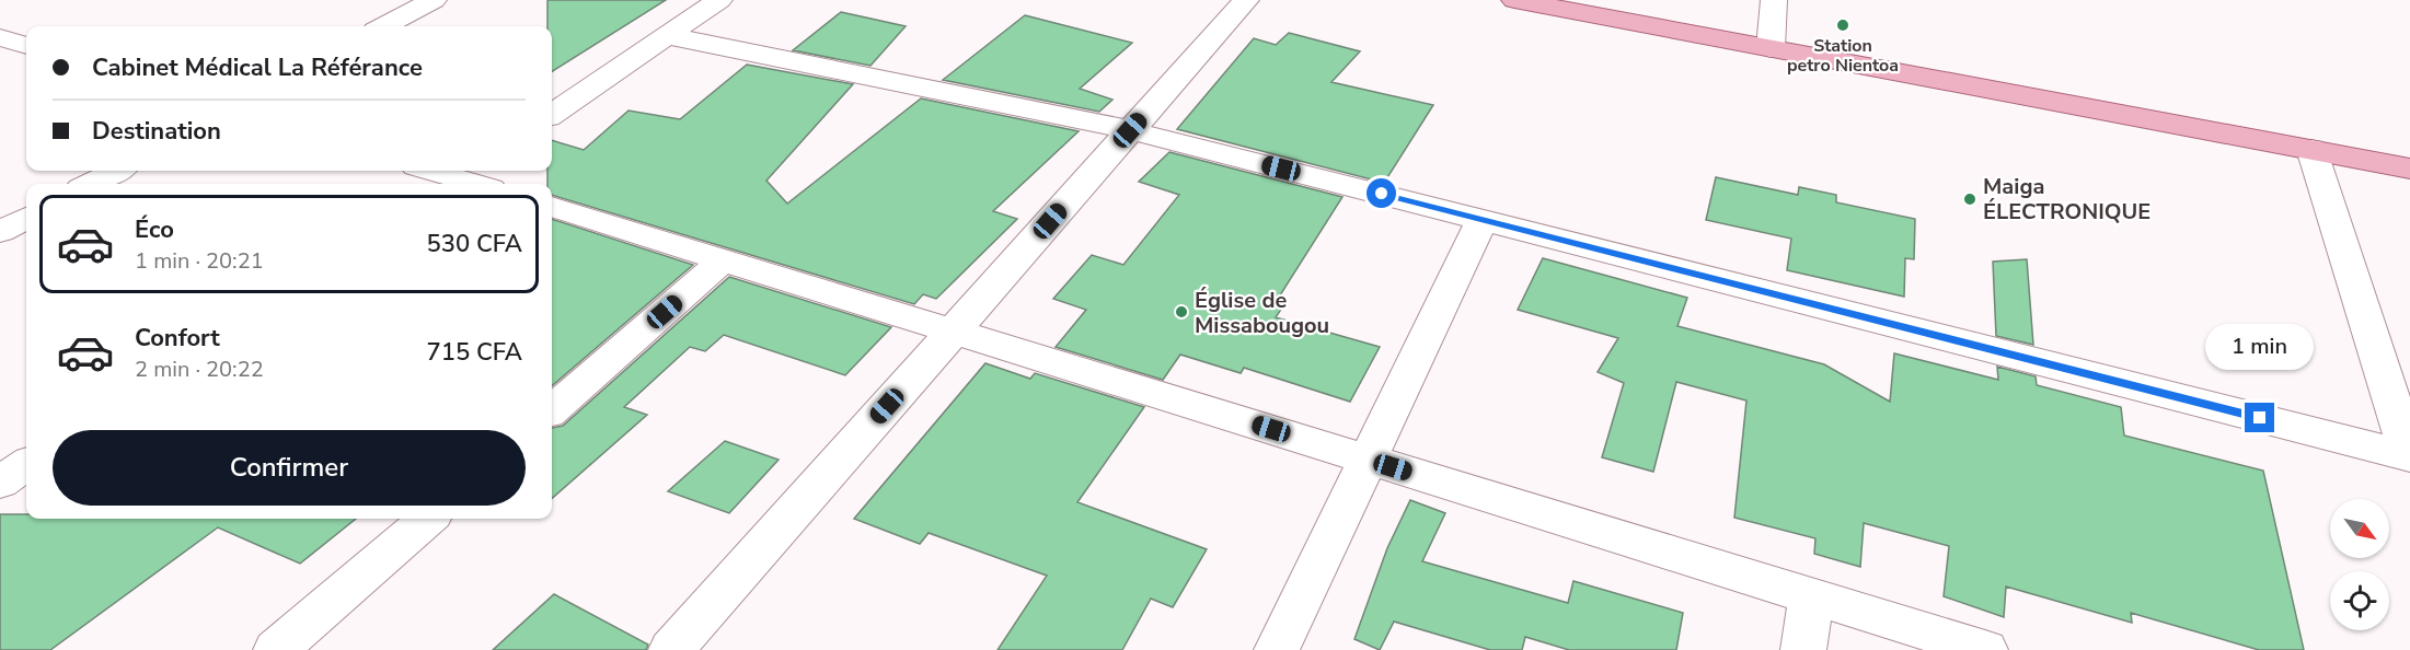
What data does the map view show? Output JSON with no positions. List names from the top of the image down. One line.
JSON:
{"places":["Station petro Nientoa","Maiga ÉLECTRONIQUE","Église de Missabougou"],"north":"bottom right","page":{"banner":["Cabinet Médical La Référance","Destination"],"list":[{"name":"Éco","note":"1 min · 20:21","value":"530 CFA"},{"name":"Confort","note":"2 min · 20:22","value":"715 CFA"}],"bubble":"1 min","buttons":"Confirmer"}}
